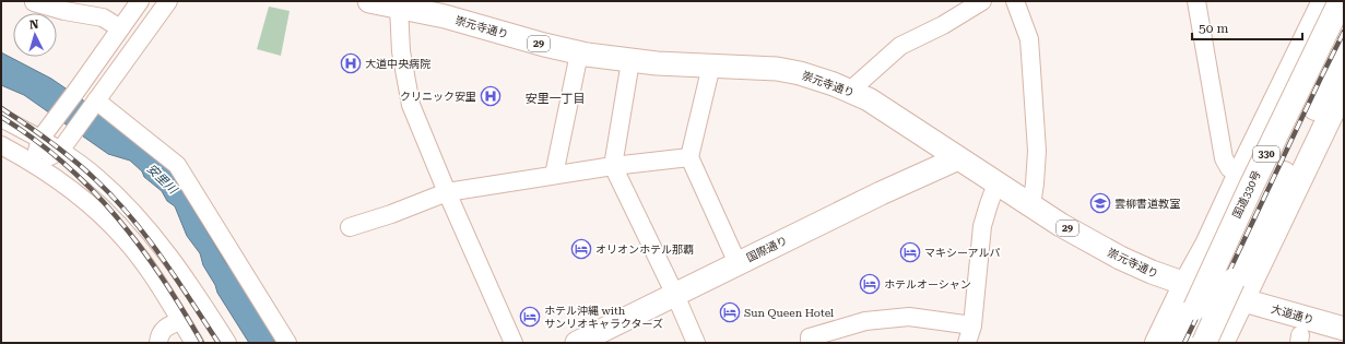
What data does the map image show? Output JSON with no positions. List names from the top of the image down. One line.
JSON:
{"streets":{"highway":["330","国道330号"],"main road":["崇元寺通り","29","国際通り","大道通り"]},"crossings":[["崇元寺通り","330"],["崇元寺通り","国際通り"],["崇元寺通り","大道通り"]],"districts":["安里一丁目"],"water":["安里川"],"places":{"hospital":["大道中央病院","クリニック安里"],"school or university":["雲柳書道教室"],"hotel":["オリオンホテル那覇","マキシーアルパ","ホテルオーシャン","Sun Queen Hotel","ホテル沖縄 with サンリオキャラクターズ"]},"scale_bar":"50 m","north":"top"}
